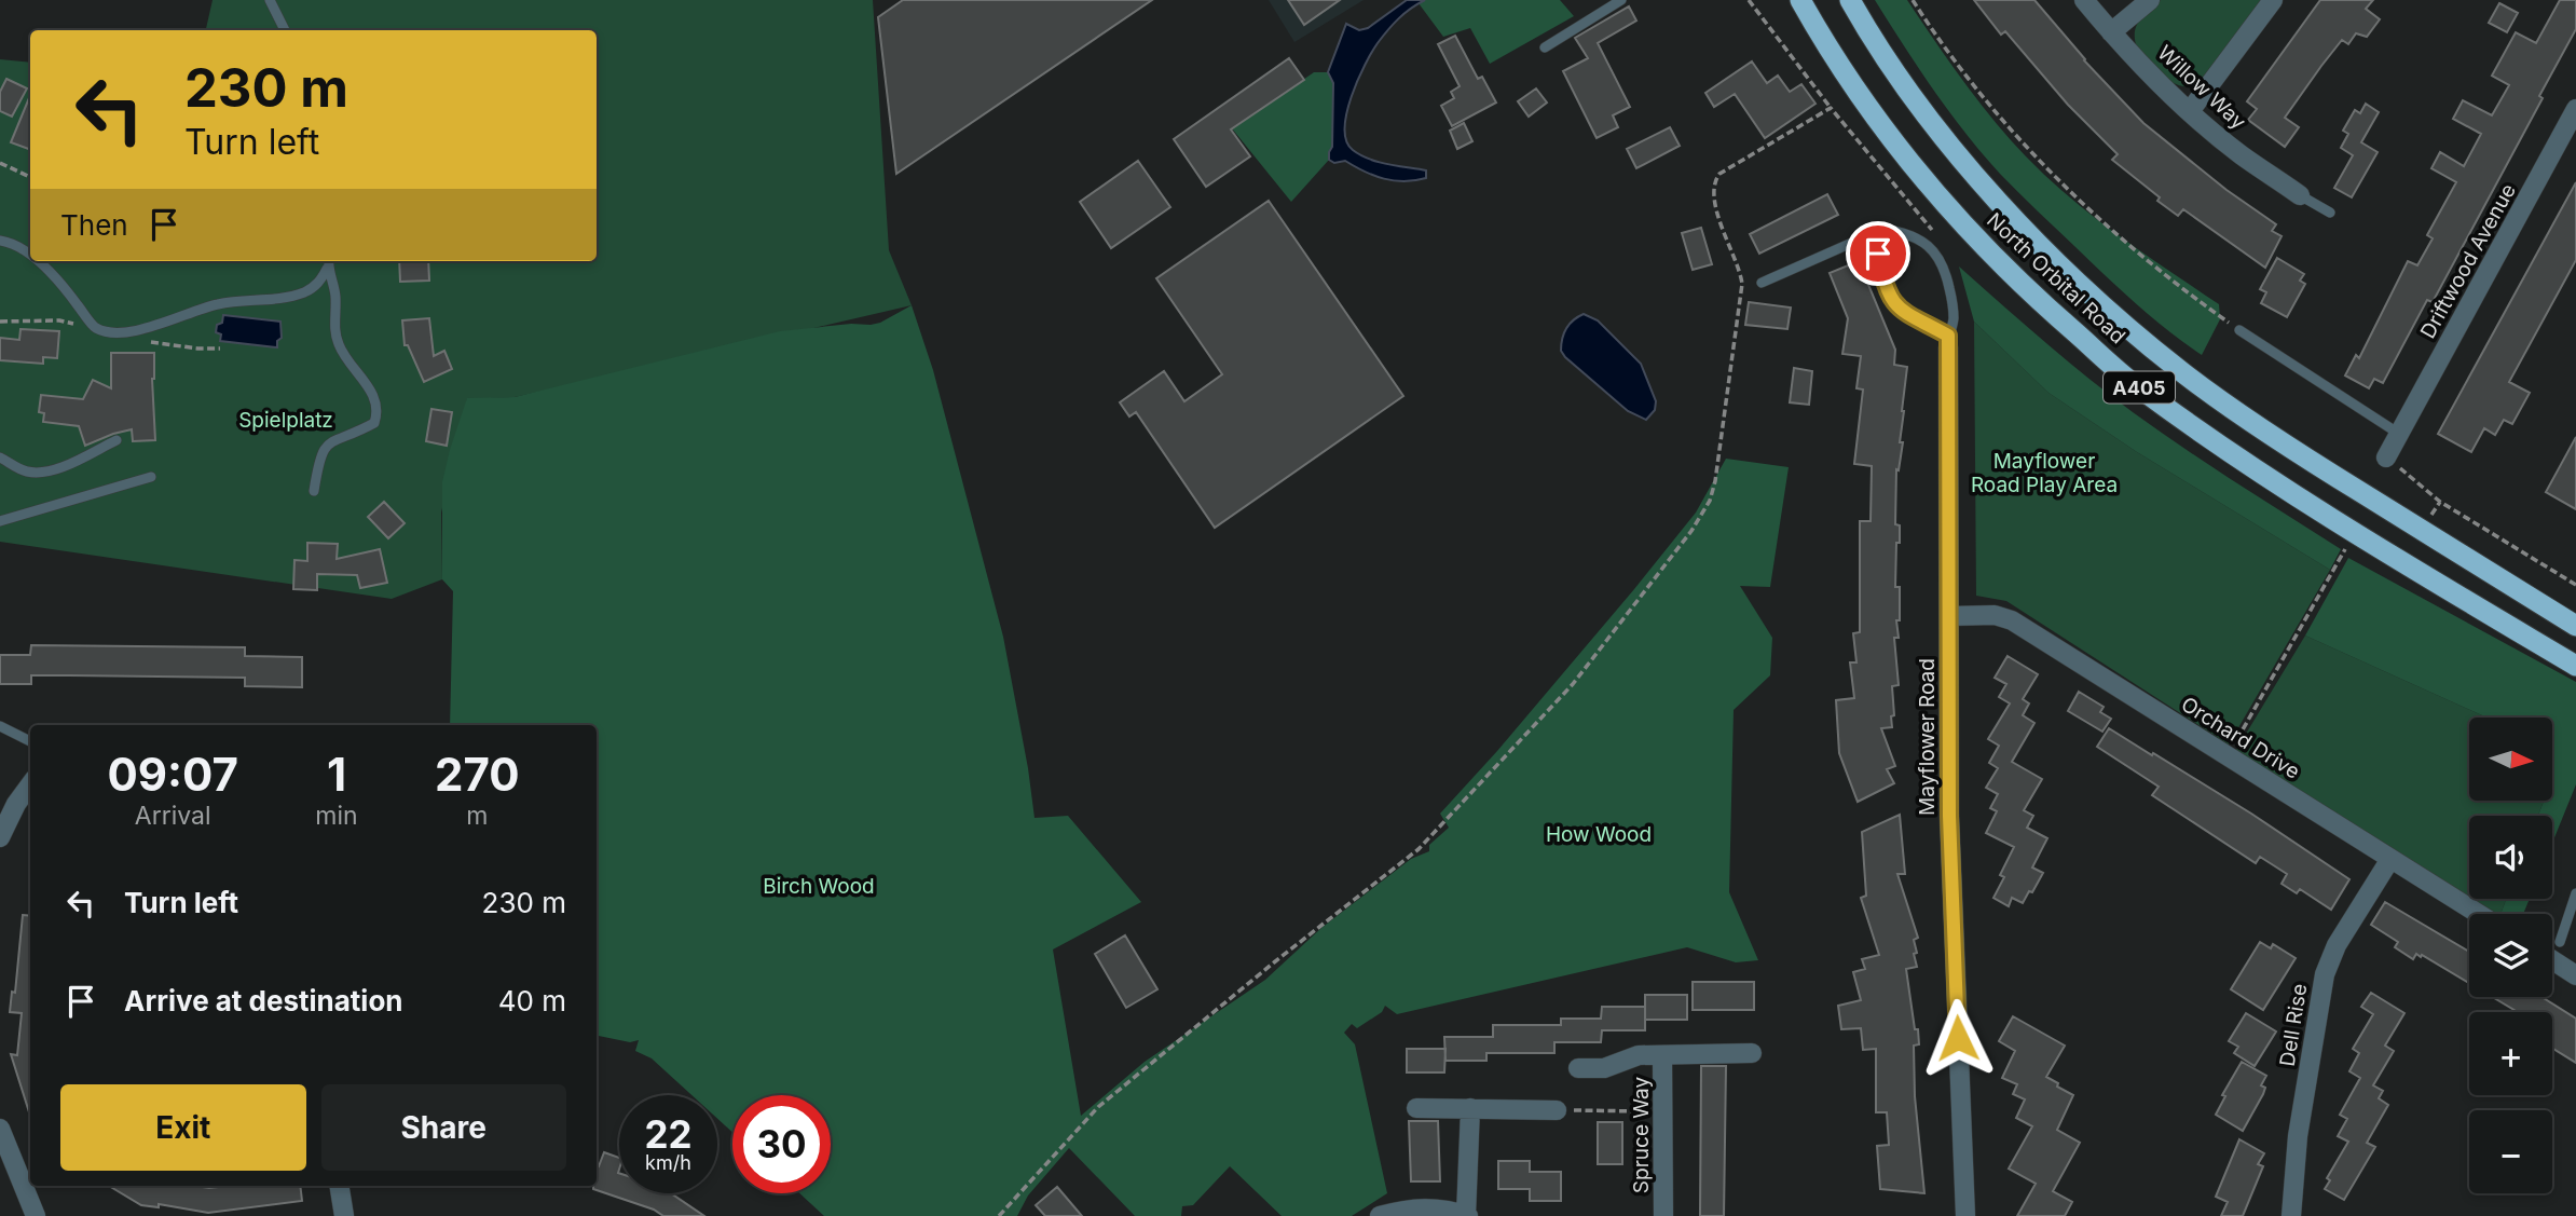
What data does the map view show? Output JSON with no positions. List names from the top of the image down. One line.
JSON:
{"streets":{"highway":["North Orbital Road","A405"],"street":["Willow Way","Driftwood Avenue","Mayflower Road","Orchard Drive","Dell Rise","Spruce Way"]},"crossings":[["Mayflower Road","Orchard Drive"],["Orchard Drive","Dell Rise"]],"parks":["Spielplatz","Mayflower Road Play Area","How Wood","Birch Wood"],"north":"right","page":{"turn":["230 m","Turn left"],"then":"Then","map_buttons":["+","−"],"eta":["09:07","Arrival","1","min","270","m"],"list":[{"name":"Turn left","value":"230 m"},{"name":"Arrive at destination","value":"40 m"}],"buttons":["Exit","Share"],"speed":"22 km/h","limit":"30"}}
